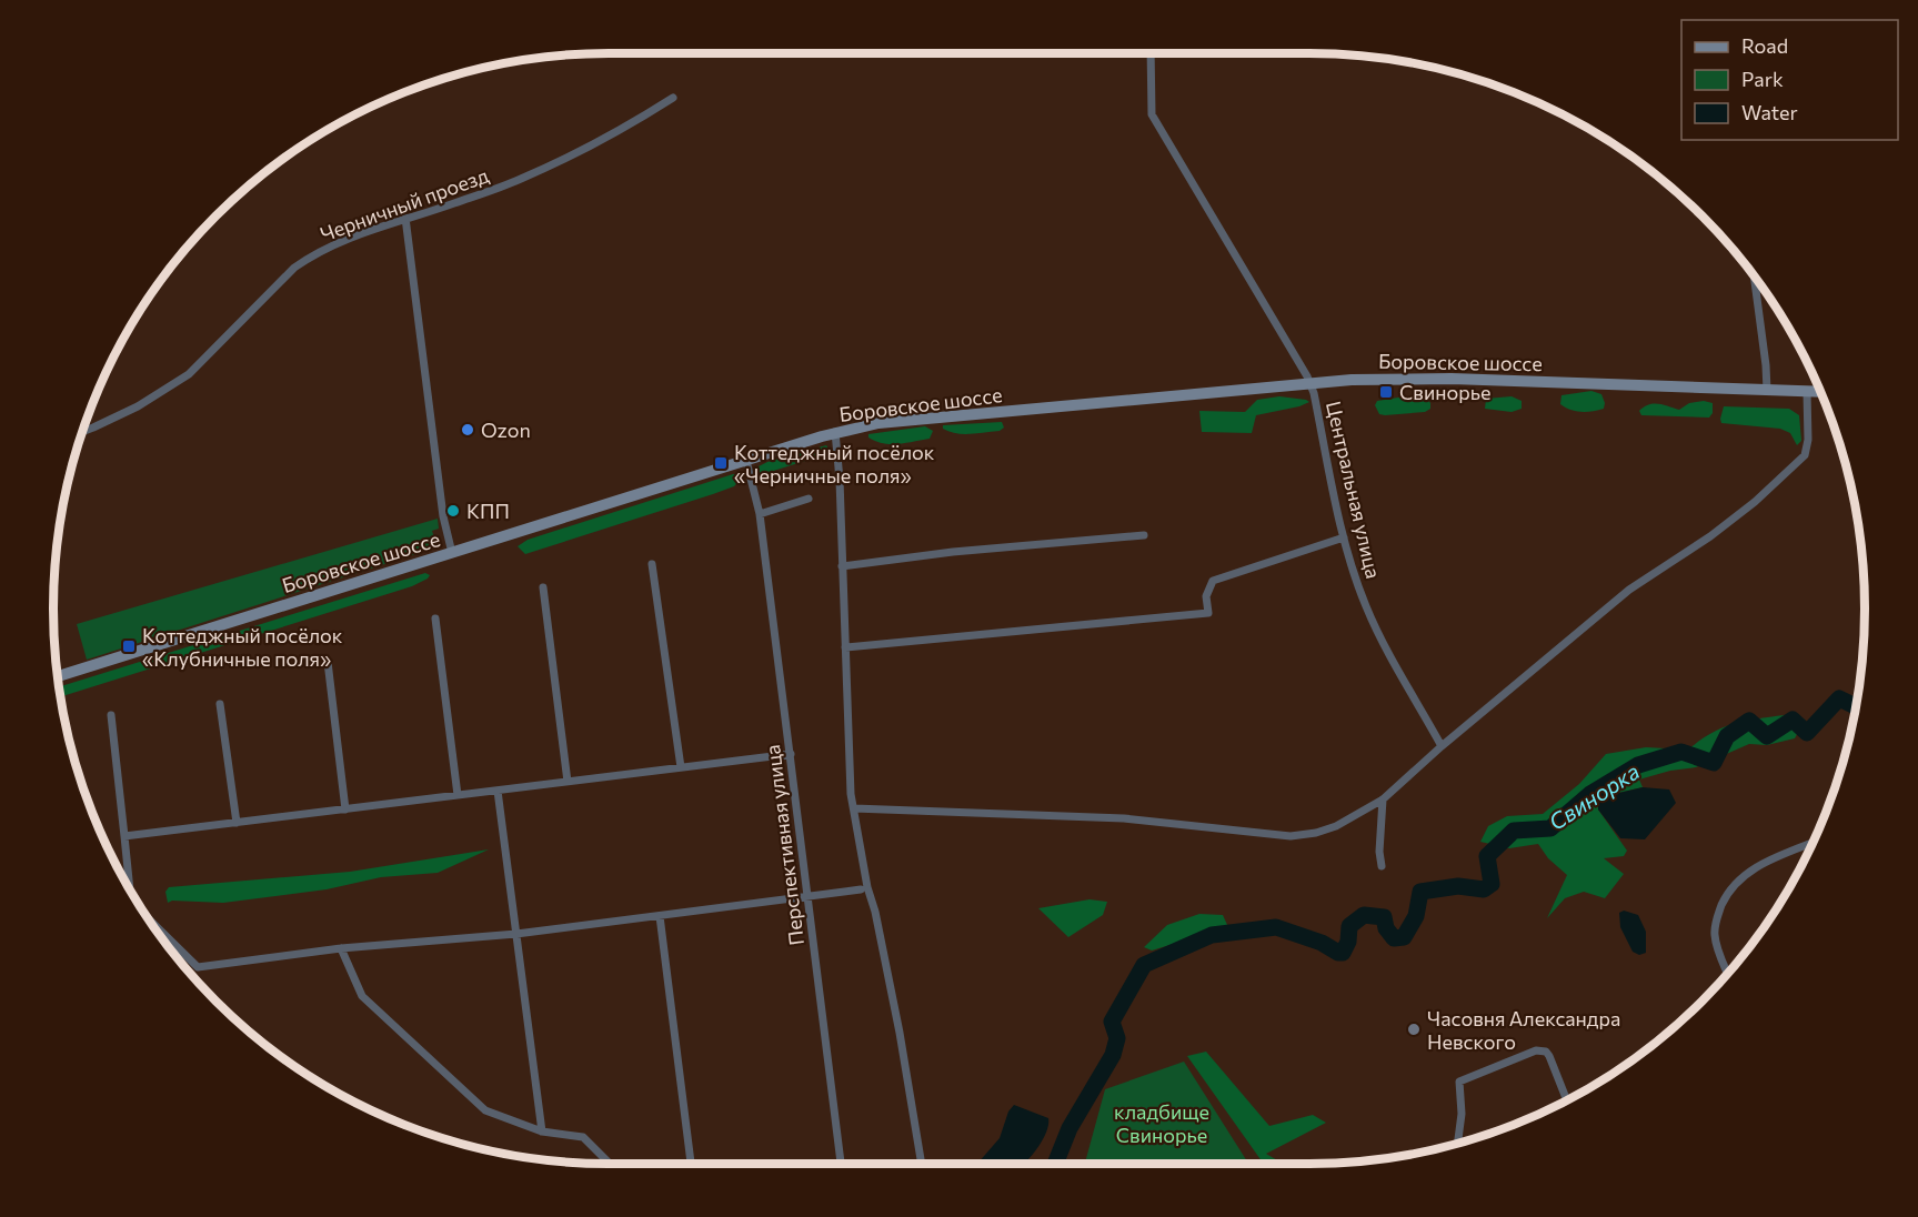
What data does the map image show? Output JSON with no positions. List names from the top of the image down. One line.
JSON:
{"streets":{"main road":["Боровское шоссе"],"street":["Черничный проезд","Центральная улица","Перспективная улица"]},"crossings":[["Боровское шоссе","Центральная улица"],["Боровское шоссе","Перспективная улица"]],"water":["Свинорка"],"parks":["кладбище Свинорье"],"places":{"transit":["Свинорье","Коттеджный посёлок «Черничные поля»","Коттеджный посёлок «Клубничные поля»"],"other":["Ozon","КПП","Часовня Александра Невского"]},"legend":["Road","Park","Water"]}
